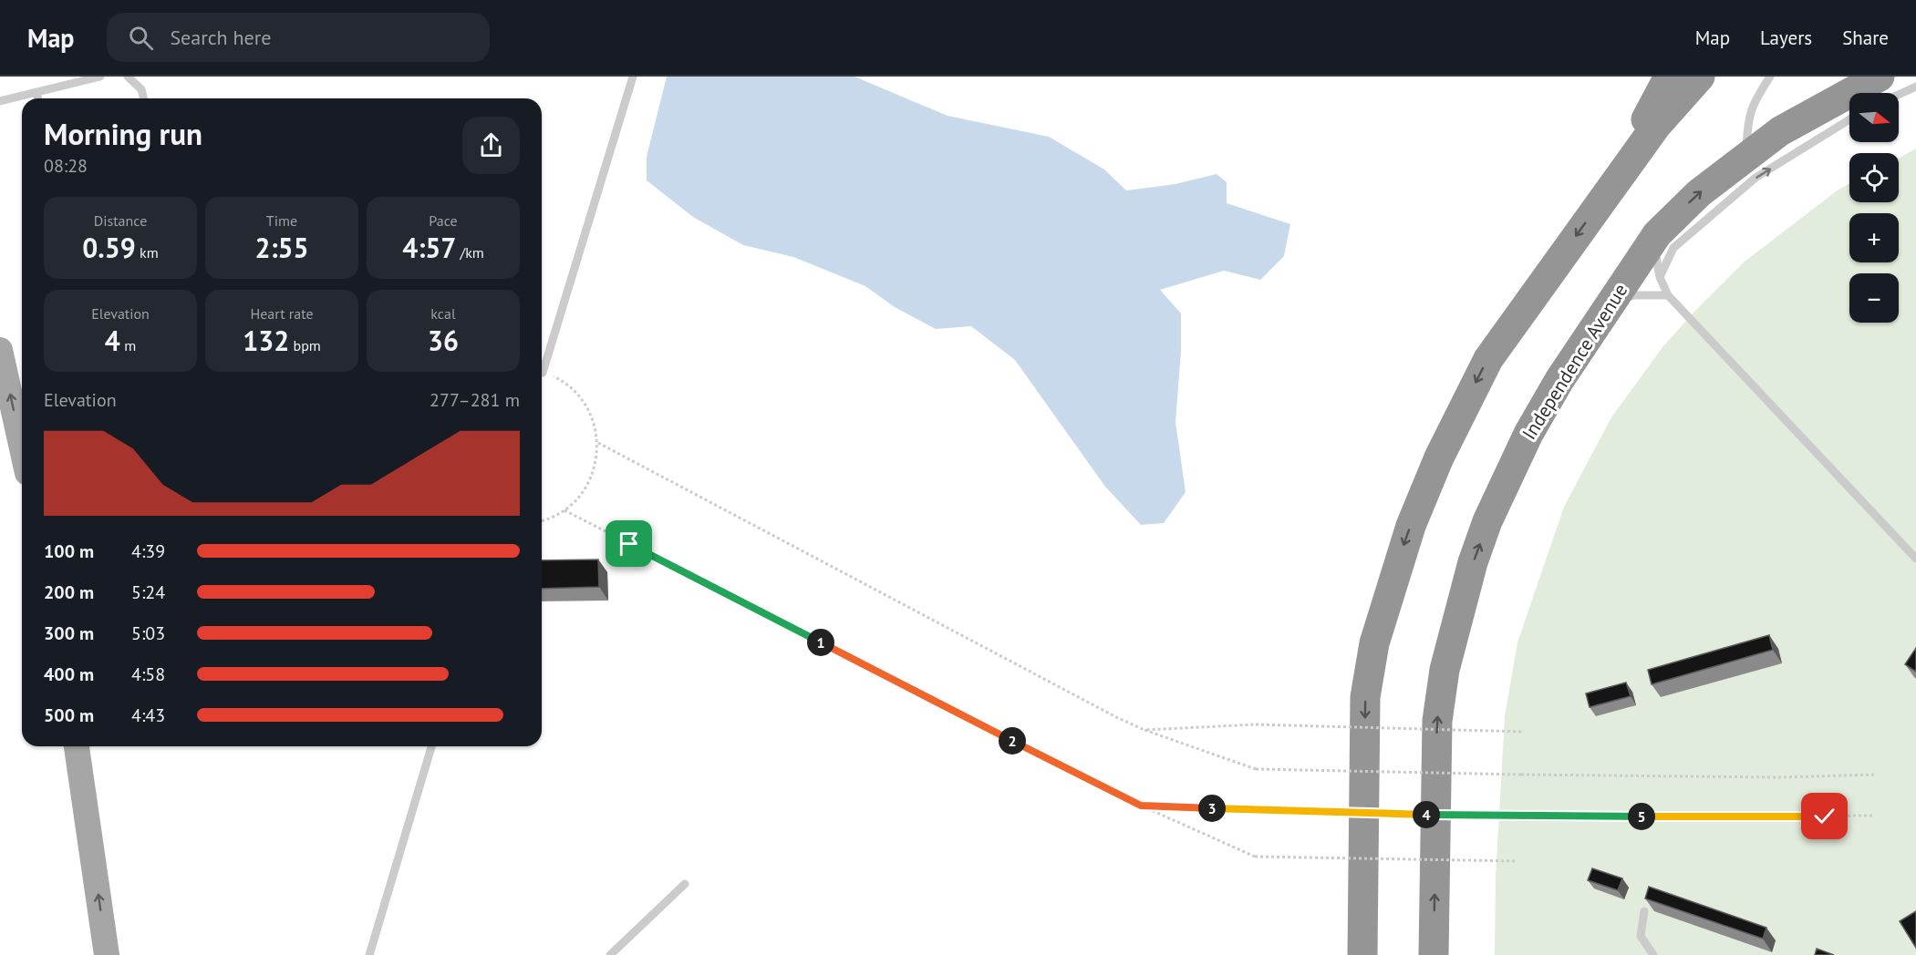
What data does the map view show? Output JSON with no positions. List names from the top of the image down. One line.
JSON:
{"streets":{"highway":["Independence Avenue"]},"north":"right","page":{"header":"Map","search":"Search here","nav":["Map","Layers","Share"],"map_buttons":["+","−"],"heading":["Morning run","08:28"],"stats":[["Distance","0.59 km"],["Time","2:55"],["Pace","4:57 /km"],["Elevation","4 m"],["Heart rate","132 bpm"],["kcal","36"]],"chart":["Elevation","277–281 m"],"list":[{"name":"100 m","note":"4:39"},{"name":"200 m","note":"5:24"},{"name":"300 m","note":"5:03"},{"name":"400 m","note":"4:58"},{"name":"500 m","note":"4:43"}],"pins":["1","2","3","4","5"]}}
